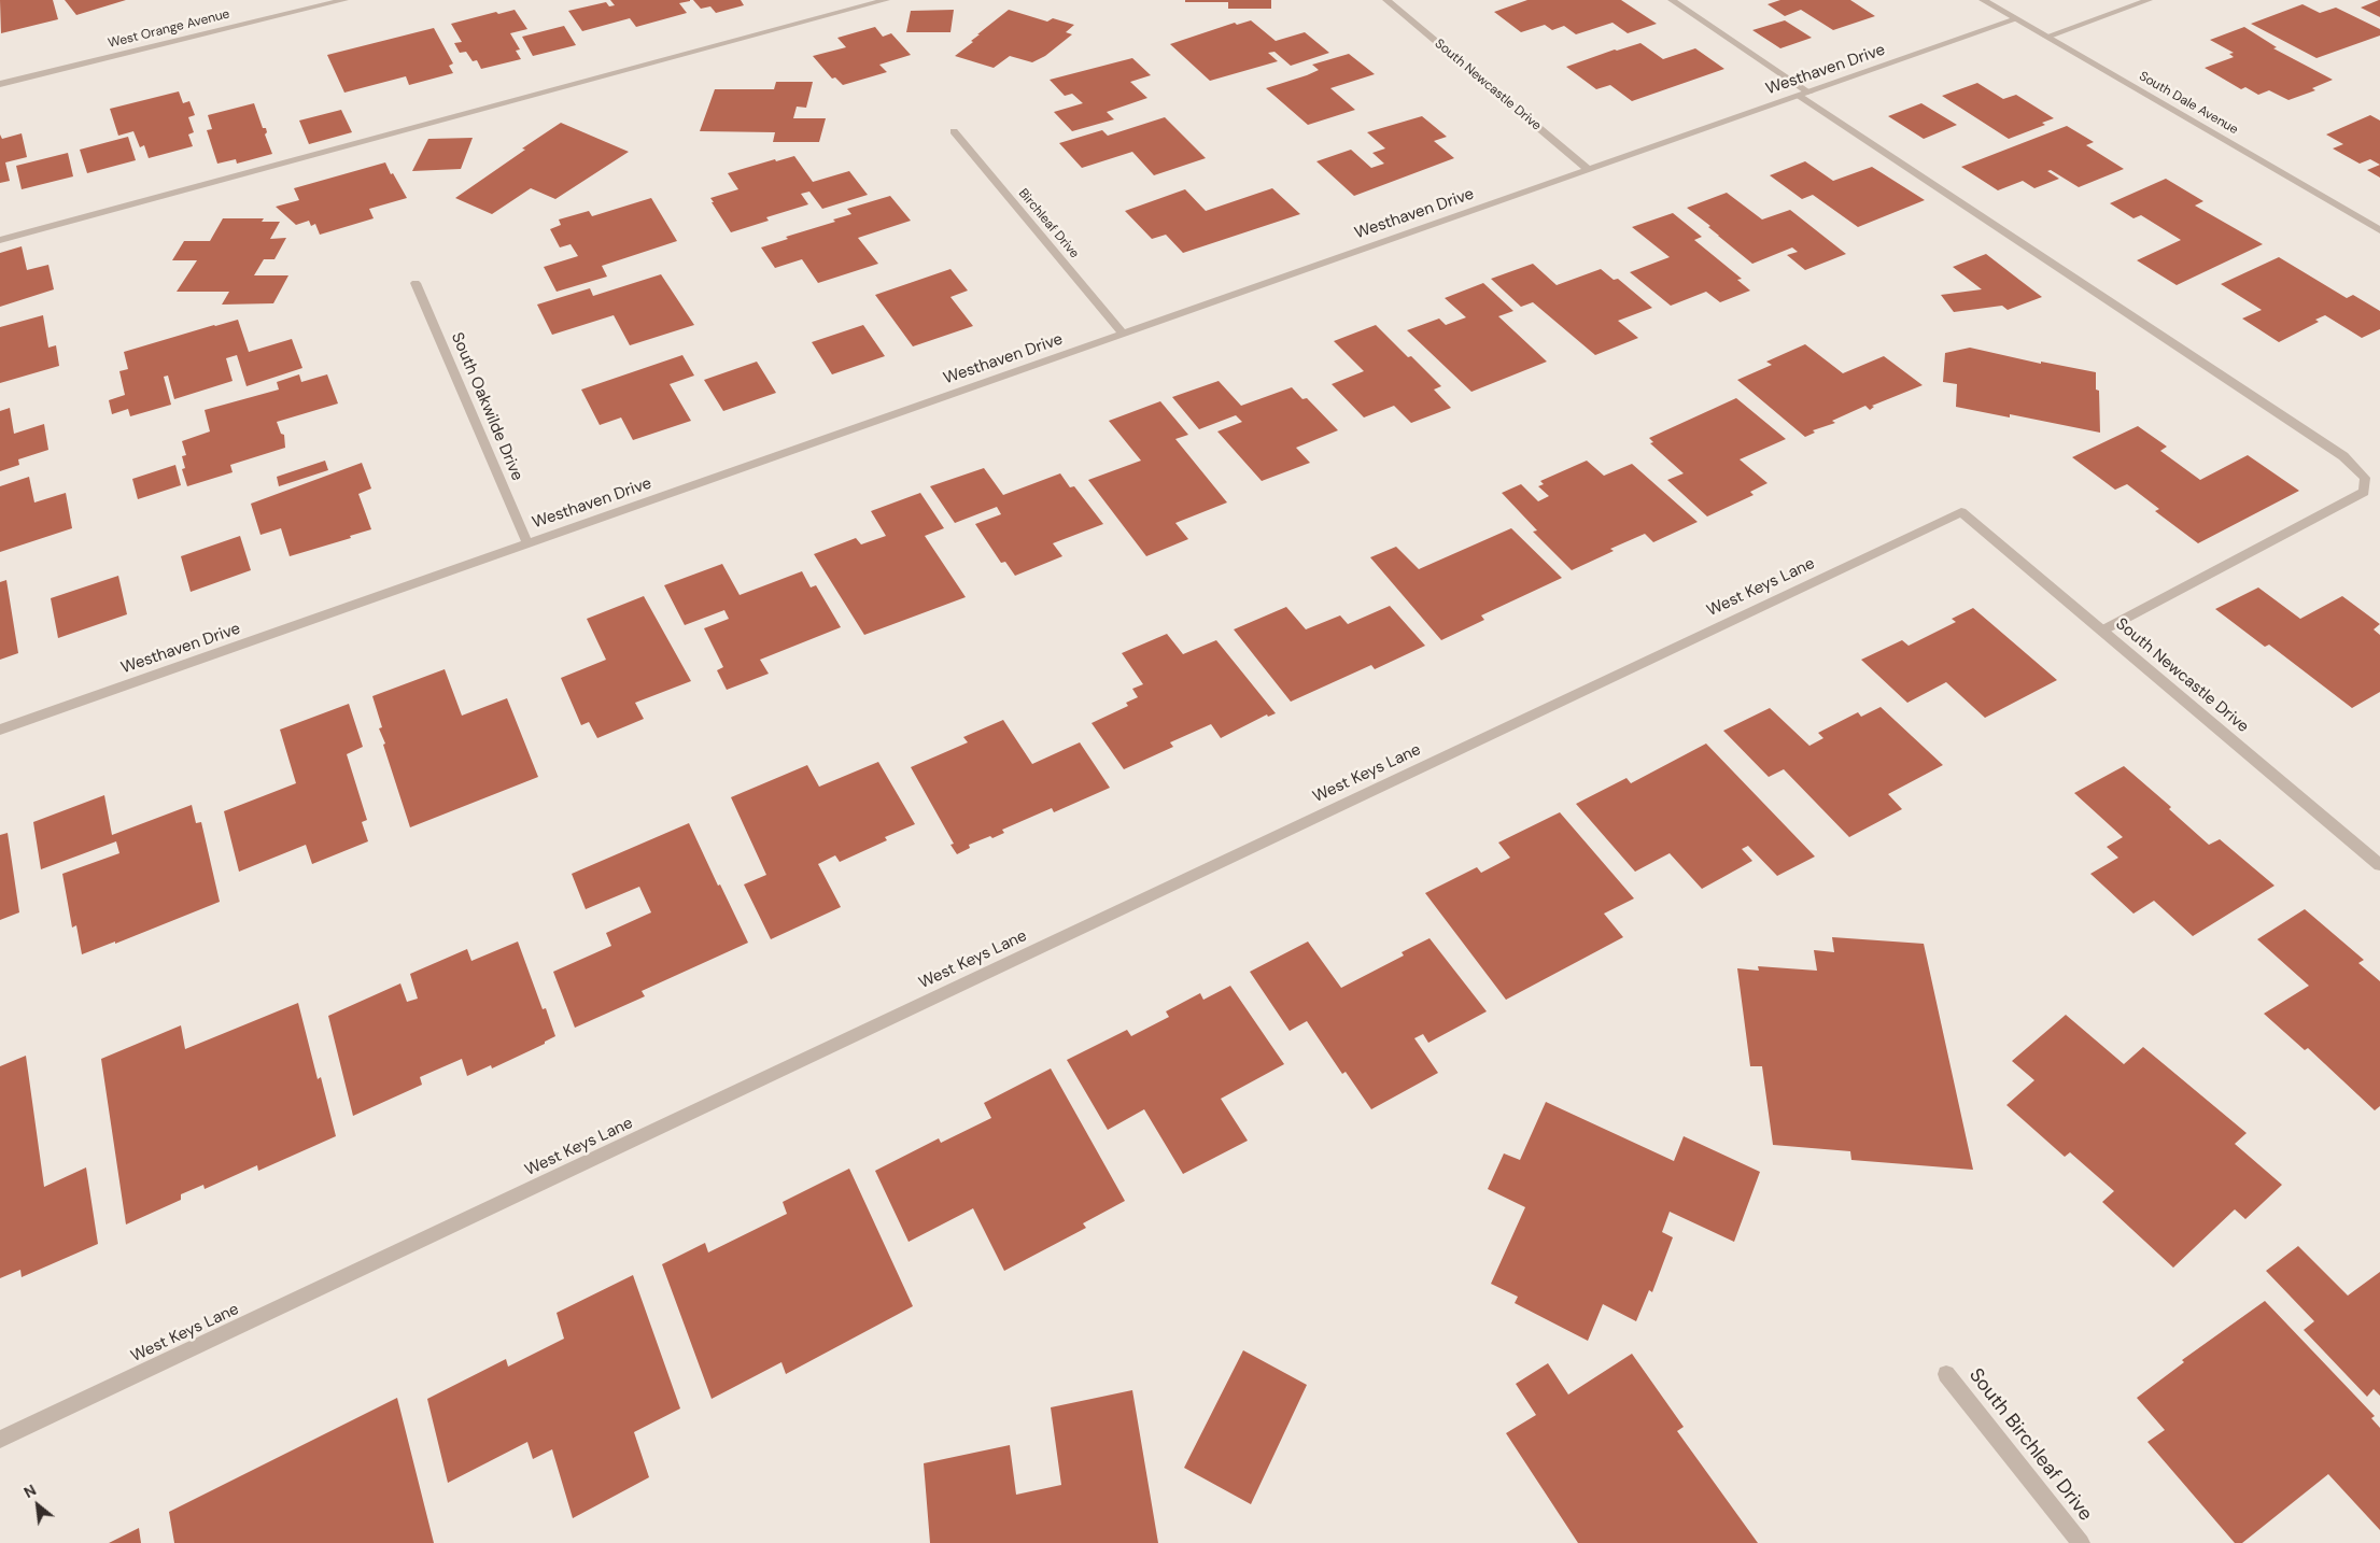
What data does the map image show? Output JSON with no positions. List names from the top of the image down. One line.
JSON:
{"streets":{"street":["West Orange Avenue","Westhaven Drive","South Newcastle Drive","South Dale Avenue","Birchleaf Drive","South Oakwilde Drive","West Keys Lane","South Birchleaf Drive"]},"crossings":[["Westhaven Drive","South Newcastle Drive"],["Westhaven Drive","South Dale Avenue"],["Westhaven Drive","Birchleaf Drive"],["Westhaven Drive","South Oakwilde Drive"],["South Newcastle Drive","West Keys Lane"]],"north":"top left"}
